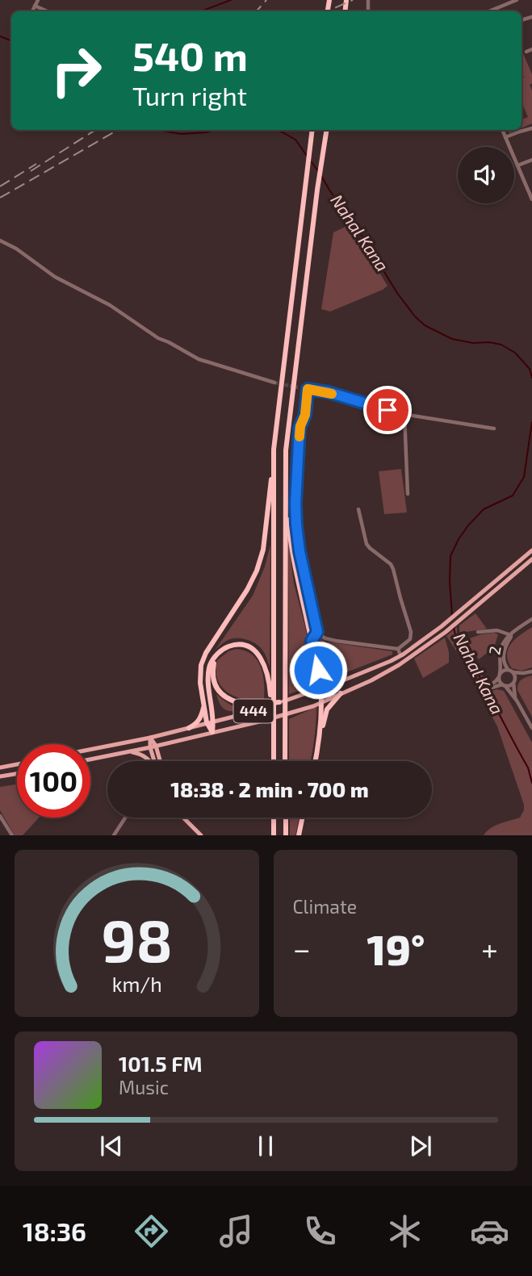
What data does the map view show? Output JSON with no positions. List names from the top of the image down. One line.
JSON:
{"streets":{"main road":["444"],"street":["2"]},"water":["Nahal Kana"],"page":{"turn":["540 m","Turn right"],"limit":"100","trip":"18:38 · 2 min · 700 m","tile":"Climate","heat":["−","19°","+"],"song":["101.5 FM","Music"],"tabs":"18:36","gauge":["98","km/h"]}}
